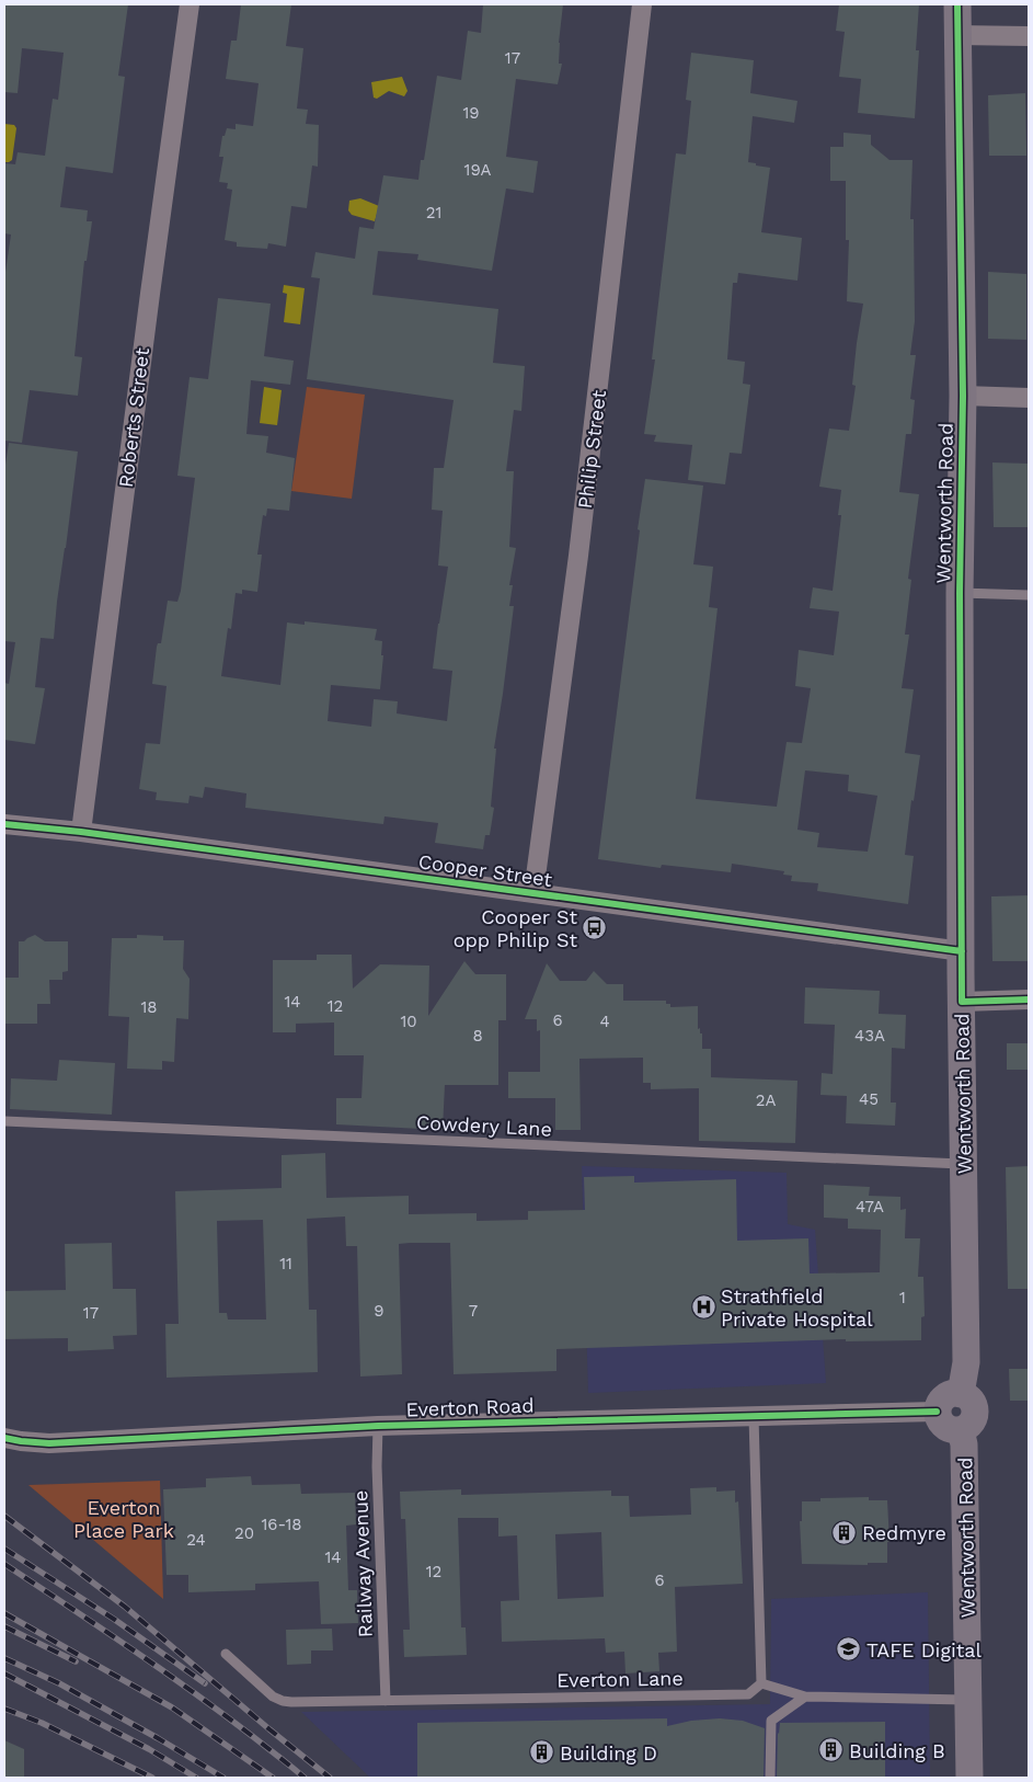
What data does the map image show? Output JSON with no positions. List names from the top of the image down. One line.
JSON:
{"streets":{"street":["Roberts Street","Philip Street","Wentworth Road","Cooper Street","Everton Road"],"lane":["Cowdery Lane","Railway Avenue","Everton Lane"]},"crossings":[["Roberts Street","Cooper Street"],["Philip Street","Cooper Street"],["Wentworth Road","Cooper Street"],["Wentworth Road","Cowdery Lane"],["Wentworth Road","Everton Road"],["Everton Road","Railway Avenue"],["Railway Avenue","Everton Lane"]],"parks":["Everton Place Park"],"places":{"bus stop":["Cooper St opp Philip St"],"hospital":["Strathfield Private Hospital"],"building":["Redmyre","Building B","Building D"],"school or university":["TAFE Digital"]},"house_numbers":["17","19","19A","21","14","12","18","6","10","4","8","43A","45","2A","47A","11","1","9","7","17","16-18","20","24","14","12","6"]}
